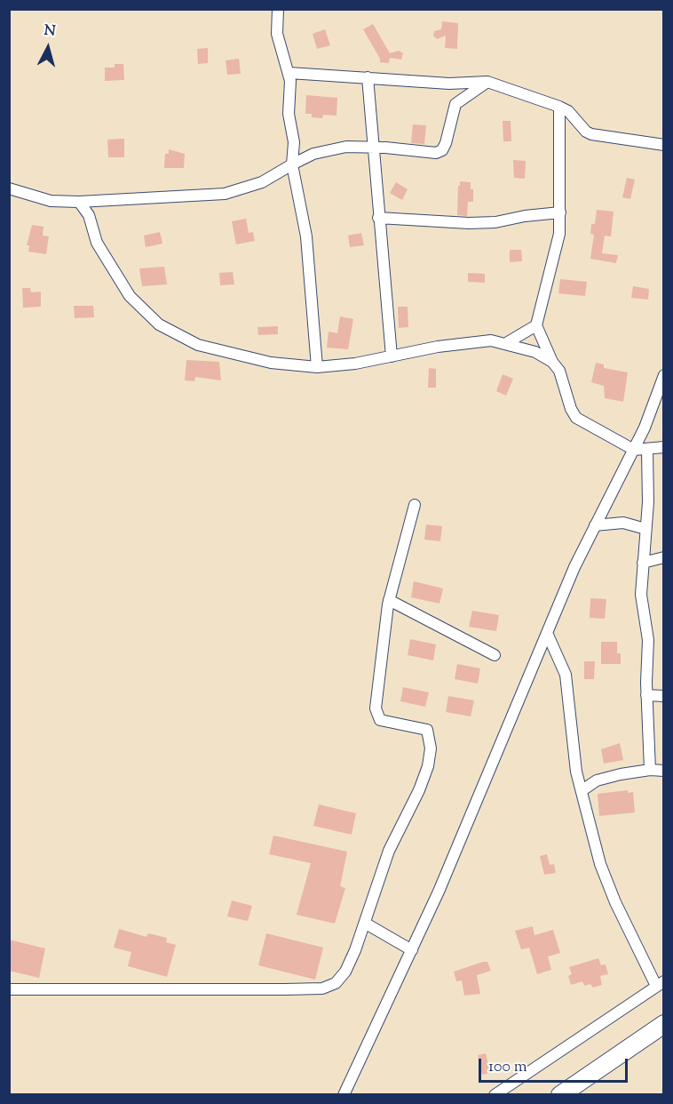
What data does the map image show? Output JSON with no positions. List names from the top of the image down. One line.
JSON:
{"scale_bar":"100 m","north":"top"}
